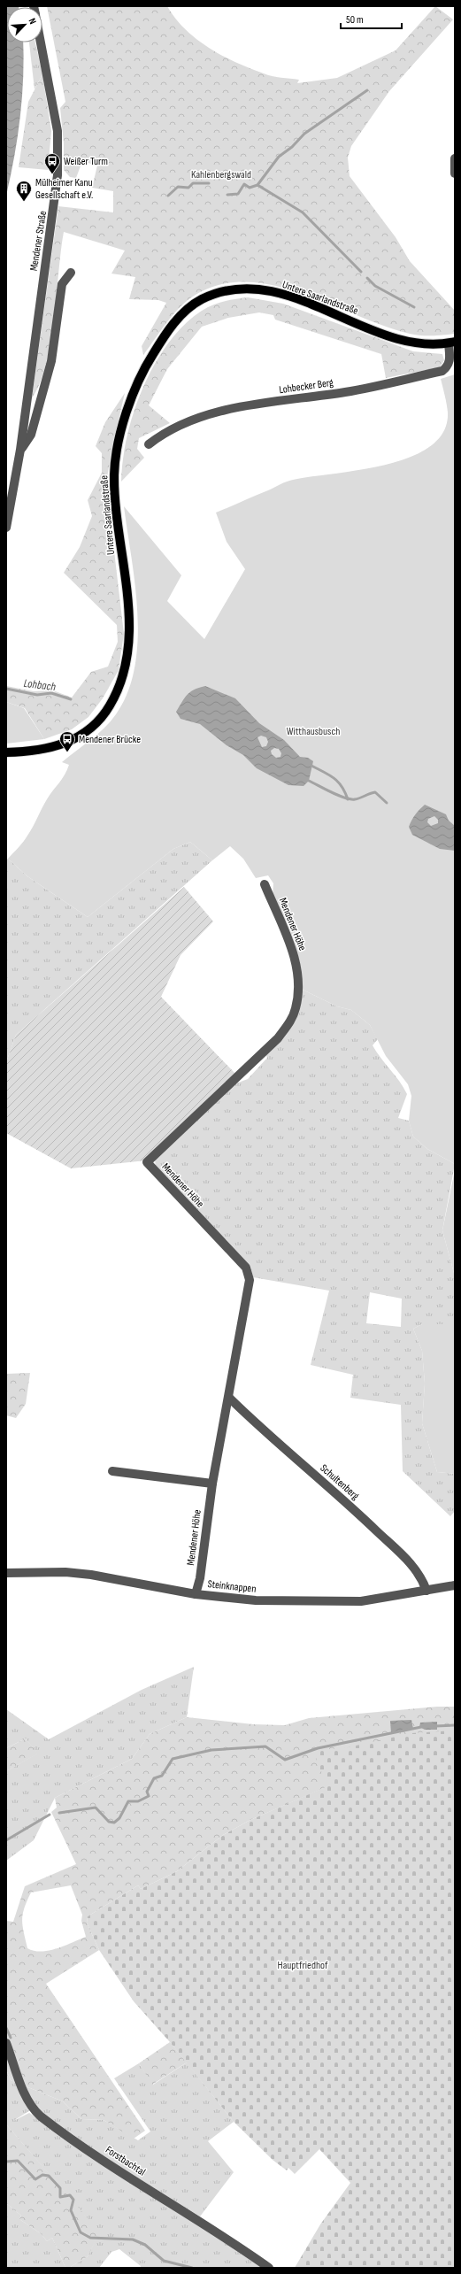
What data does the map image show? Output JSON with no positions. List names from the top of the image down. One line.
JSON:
{"streets":{"main road":["Untere Saarlandstraße"],"street":["Mendener Straße","Lohbecker Berg","Mendener Höhe","Schultenberg","Steinknappen","Forstbachtal"]},"crossings":[["Untere Saarlandstraße","Lohbecker Berg"],["Mendener Höhe","Schultenberg"],["Mendener Höhe","Steinknappen"],["Schultenberg","Steinknappen"]],"water":["Lohbach"],"parks":["Kahlenbergswald","Witthausbusch","Hauptfriedhof"],"places":{"bus stop":["Weißer Turm","Mendener Brücke"],"building":["Mülheimer Kanu Gesellschaft e.V."]},"scale_bar":"50 m","north":"top right"}
